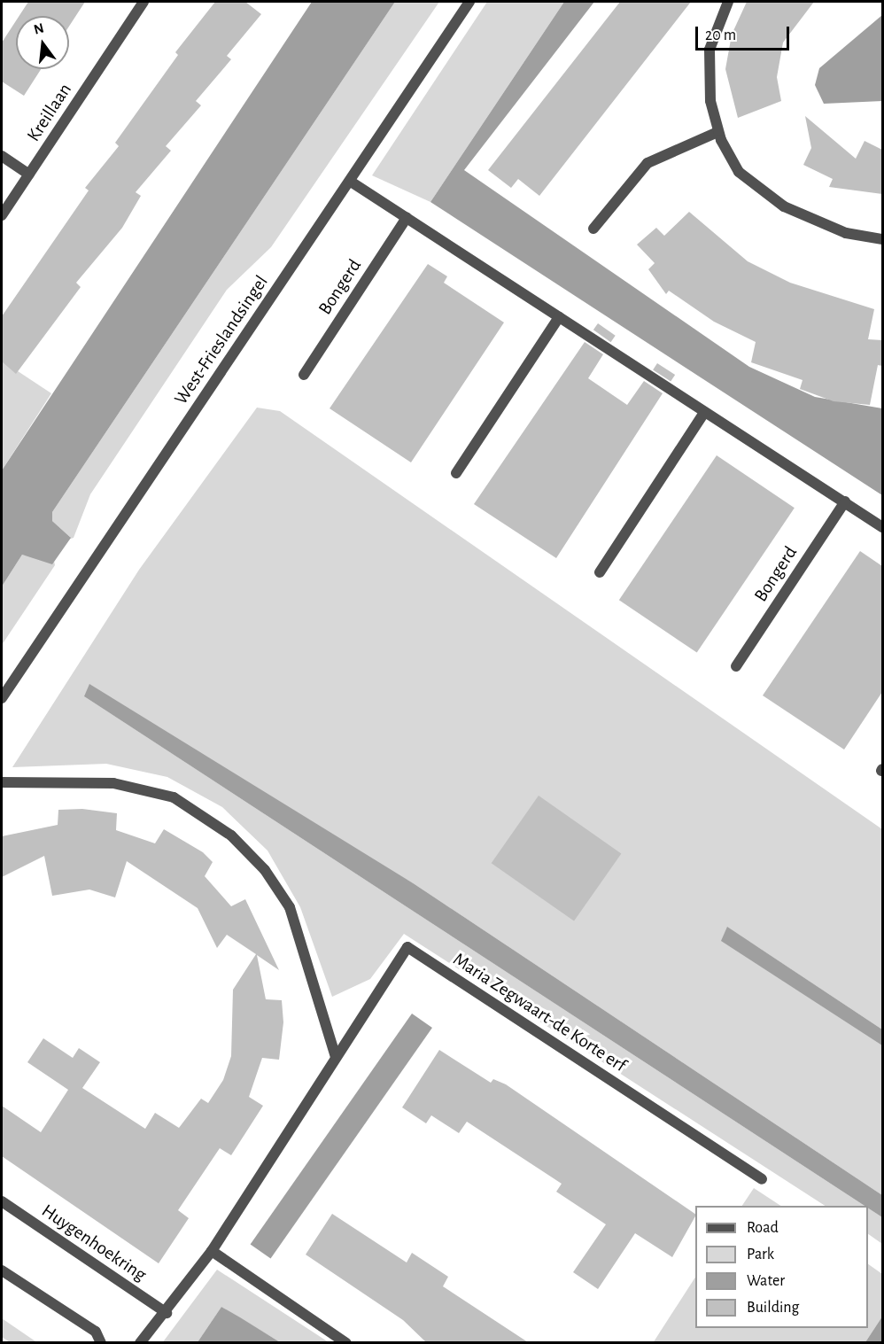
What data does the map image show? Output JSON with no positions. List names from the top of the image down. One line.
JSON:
{"streets":{"street":["Kreillaan","Bongerd","West-Frieslandsingel","Maria Zegwaart-de Korte erf","Huygenhoekring"]},"legend":["Road","Park","Water","Building"],"scale_bar":"20 m","north":"top"}
